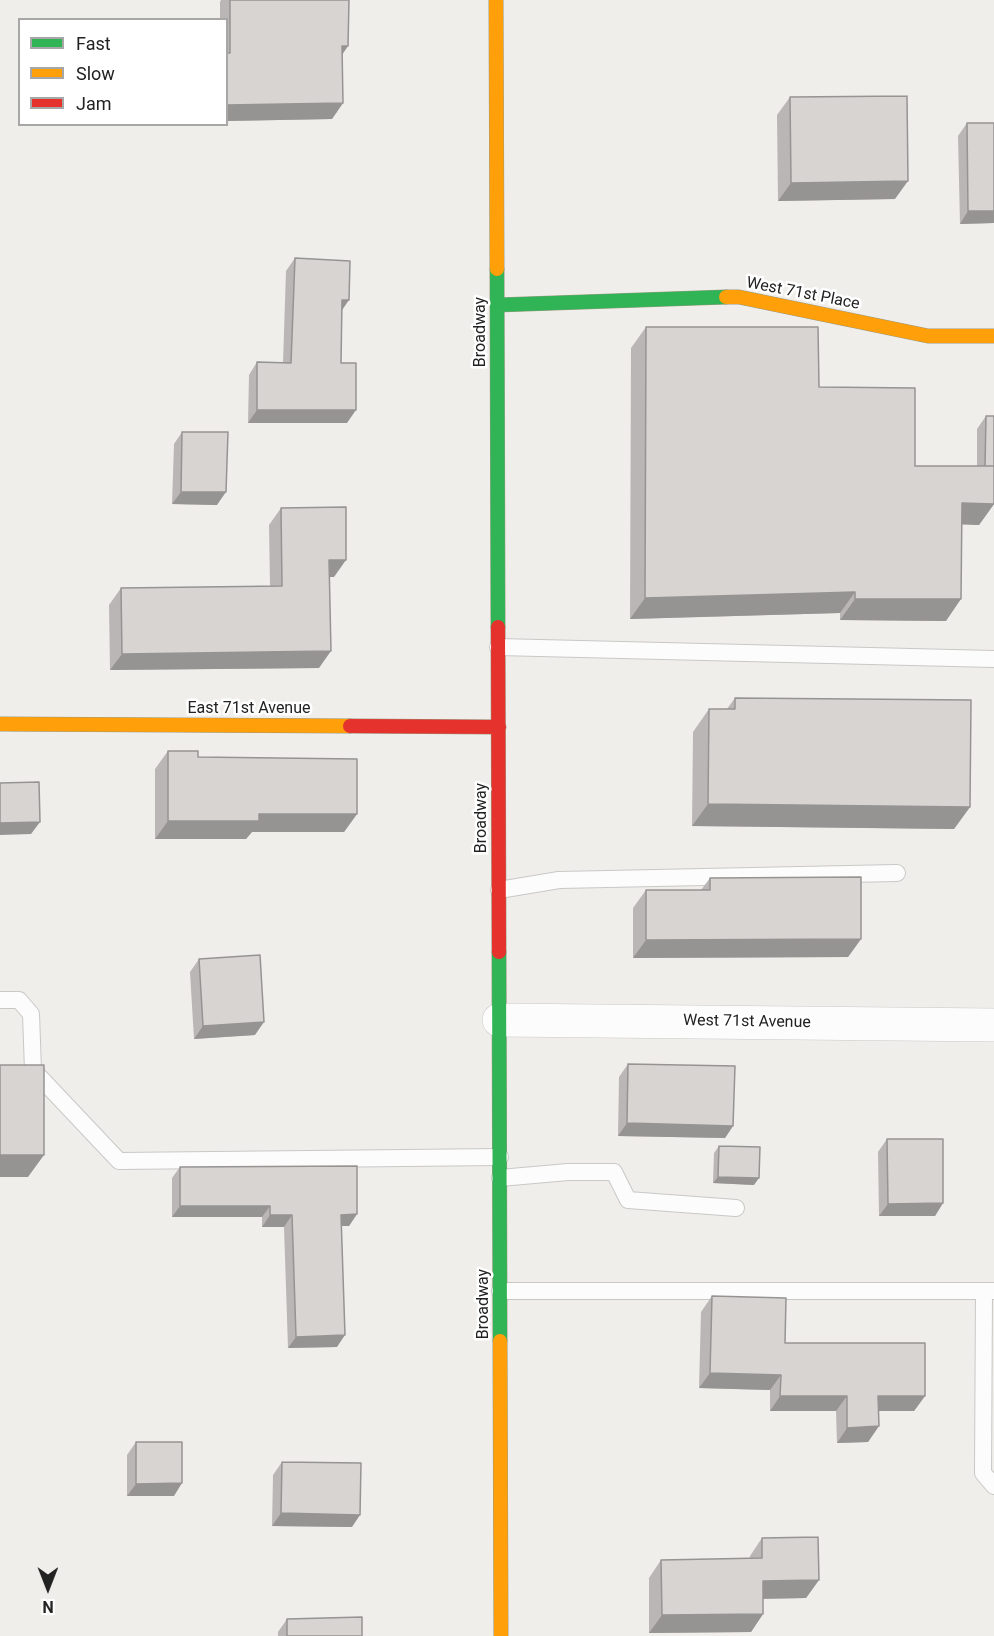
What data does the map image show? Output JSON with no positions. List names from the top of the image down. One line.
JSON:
{"streets":{"main road":["West 71st Place","Broadway","East 71st Avenue"],"street":["West 71st Avenue"]},"crossings":[["West 71st Place","Broadway"],["Broadway","East 71st Avenue"],["Broadway","West 71st Avenue"]],"legend":["Fast","Slow","Jam"],"north":"bottom"}
